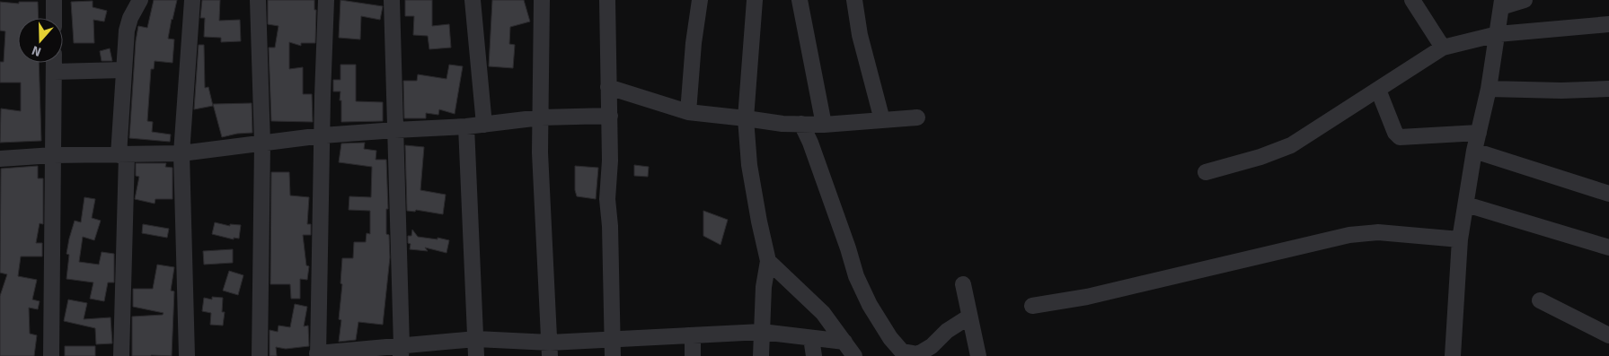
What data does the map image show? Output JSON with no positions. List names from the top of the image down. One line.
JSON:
{"north":"bottom"}
